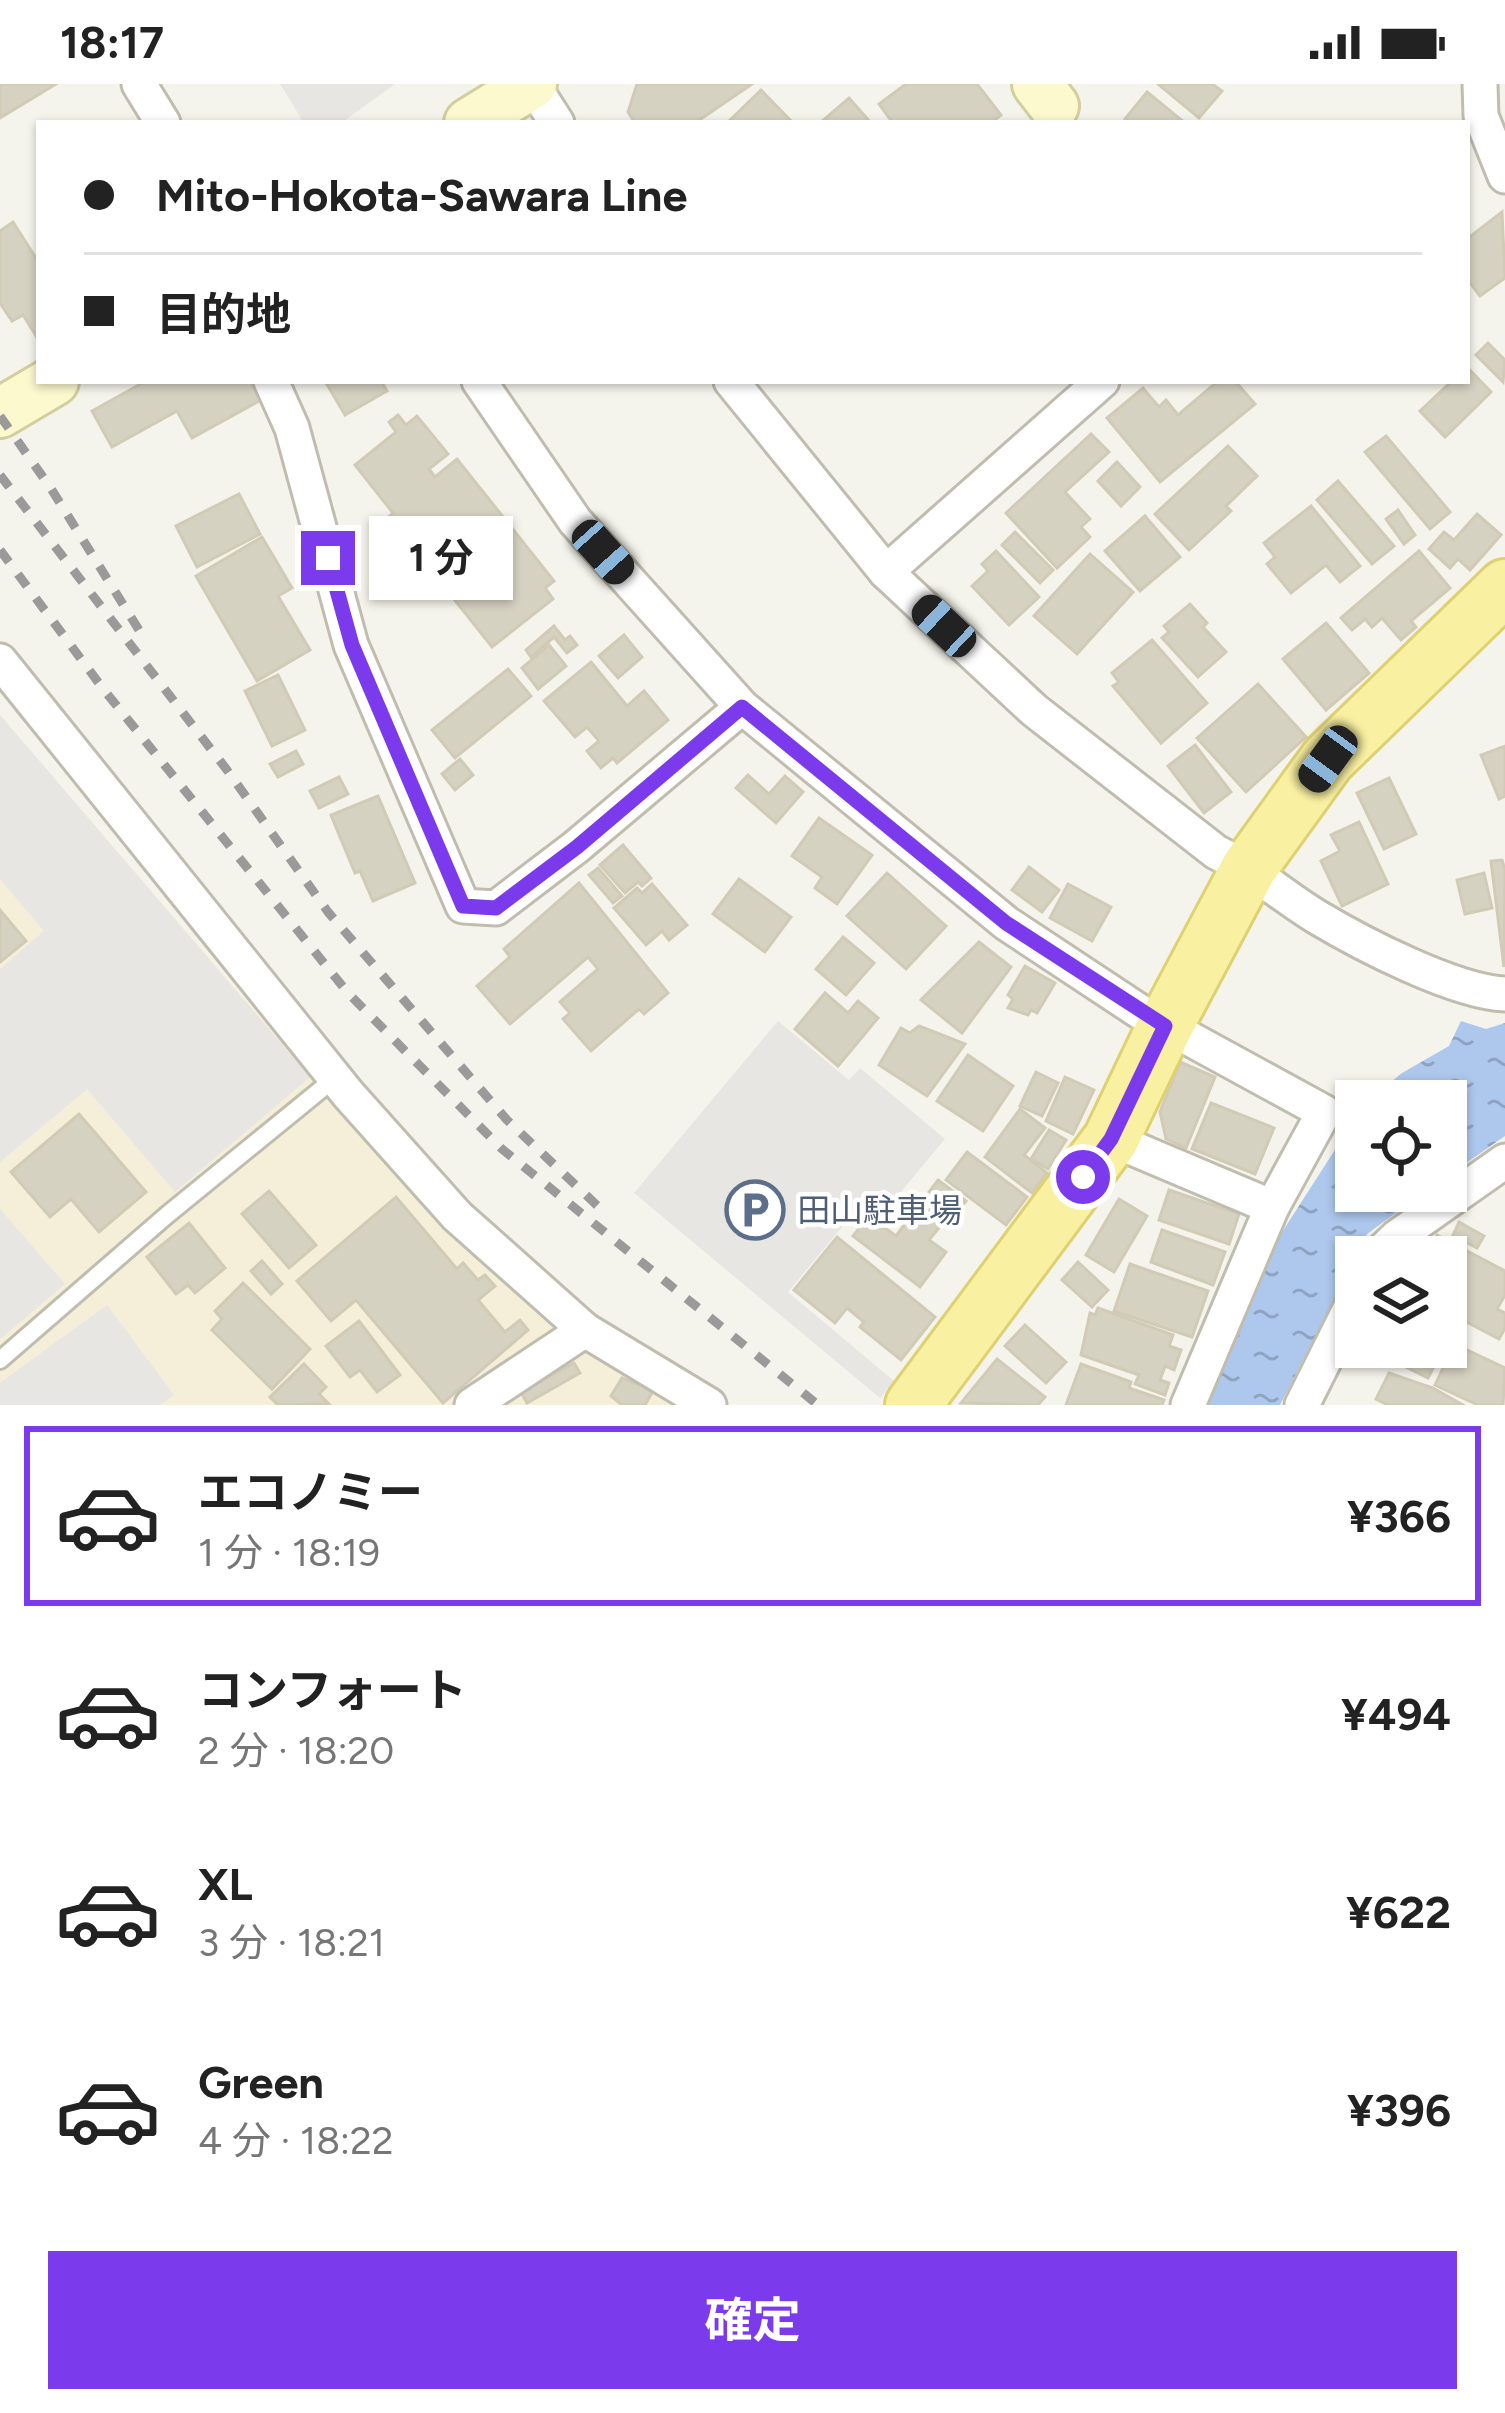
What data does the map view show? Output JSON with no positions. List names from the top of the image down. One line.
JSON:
{"places":{"parking":["田山駐車場"]},"page":{"status":"18:17","banner":["Mito-Hokota-Sawara Line","目的地"],"bubble":"1 分","list":[{"name":"エコノミー","note":"1 分 · 18:19","value":"¥366"},{"name":"コンフォート","note":"2 分 · 18:20","value":"¥494"},{"name":"XL","note":"3 分 · 18:21","value":"¥622"},{"name":"Green","note":"4 分 · 18:22","value":"¥396"}],"buttons":"確定"}}
